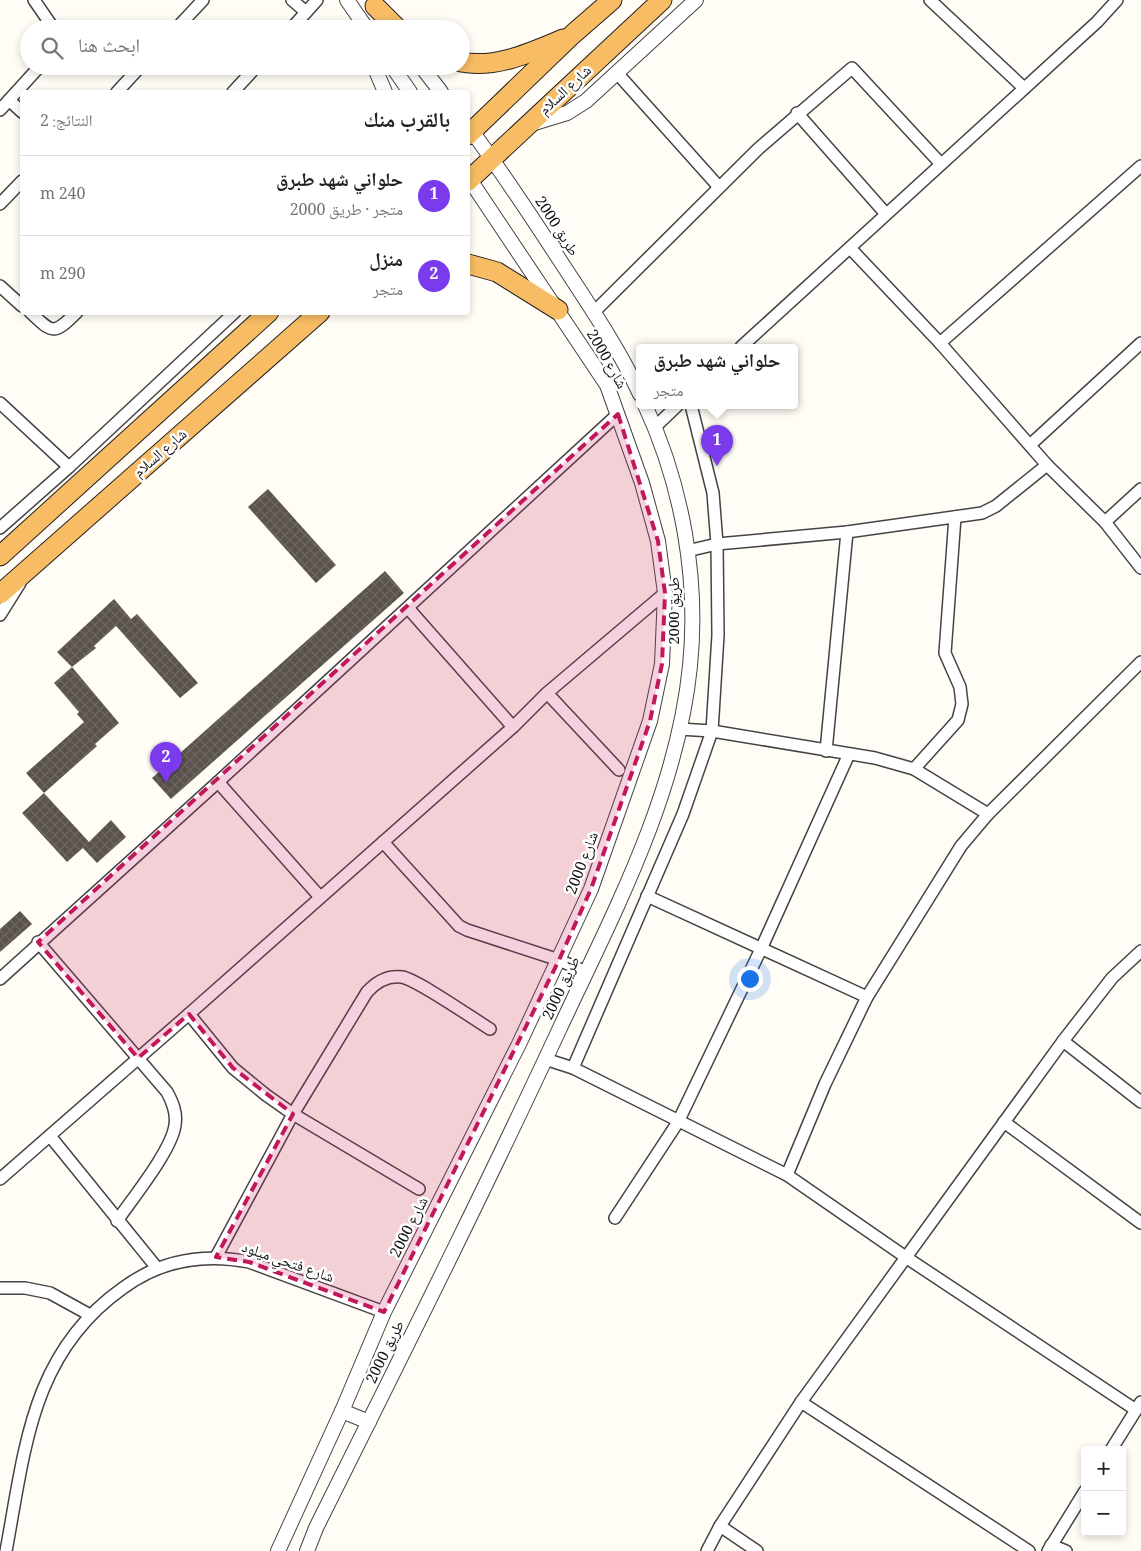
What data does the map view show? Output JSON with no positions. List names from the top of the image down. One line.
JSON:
{"streets":{"highway":["شارع السلام"],"street":["طريق 2000","شارع 2000","شارع فتحي ميلود"]},"crossings":[["شارع السلام","طريق 2000"],["شارع 2000","شارع فتحي ميلود"]],"page":{"search":"ابحث هنا","heading":["بالقرب منك","النتائج: 2"],"list":[{"mark":"1","name":"حلواني شهد طبرق","note":"متجر · طريق 2000","value":"240 m"},{"mark":"2","name":"منزل","note":"متجر","value":"290 m"}],"popup":["حلواني شهد طبرق","متجر"],"pins":["1","2"],"map_buttons":["+","−"]}}
